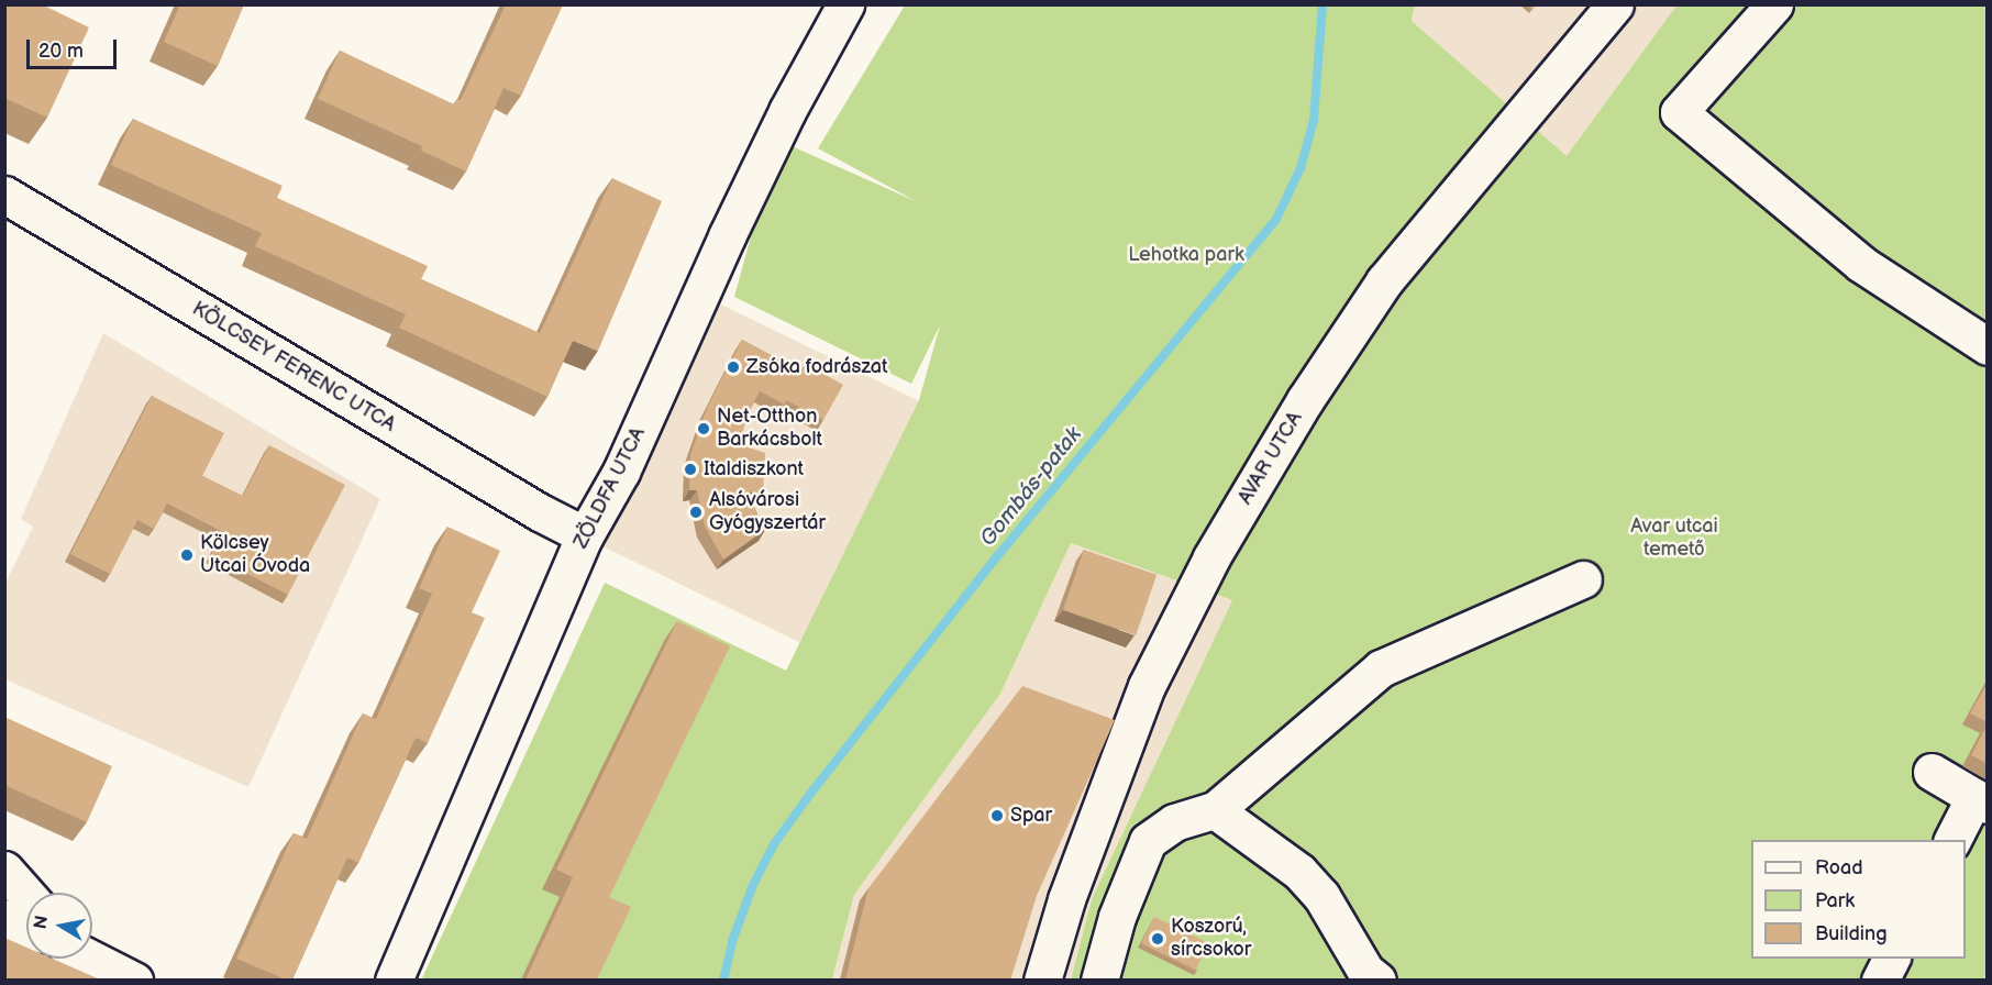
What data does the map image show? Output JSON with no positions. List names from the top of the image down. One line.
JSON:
{"streets":{"street":["KÖLCSEY FERENC UTCA","AVAR UTCA","ZÖLDFA UTCA"]},"crossings":[["KÖLCSEY FERENC UTCA","ZÖLDFA UTCA"]],"water":["Gombás-patak"],"parks":["Lehotka park","Avar utcai temető"],"places":["Zsóka fodrászat","Net-Otthon Barkácsbolt","Italdiszkont","Alsóvárosi Gyógyszertár","Kölcsey Utcai Óvoda","Spar","Koszorú, sírcsokor"],"legend":["Road","Park","Building"],"scale_bar":"20 m","north":"left"}
